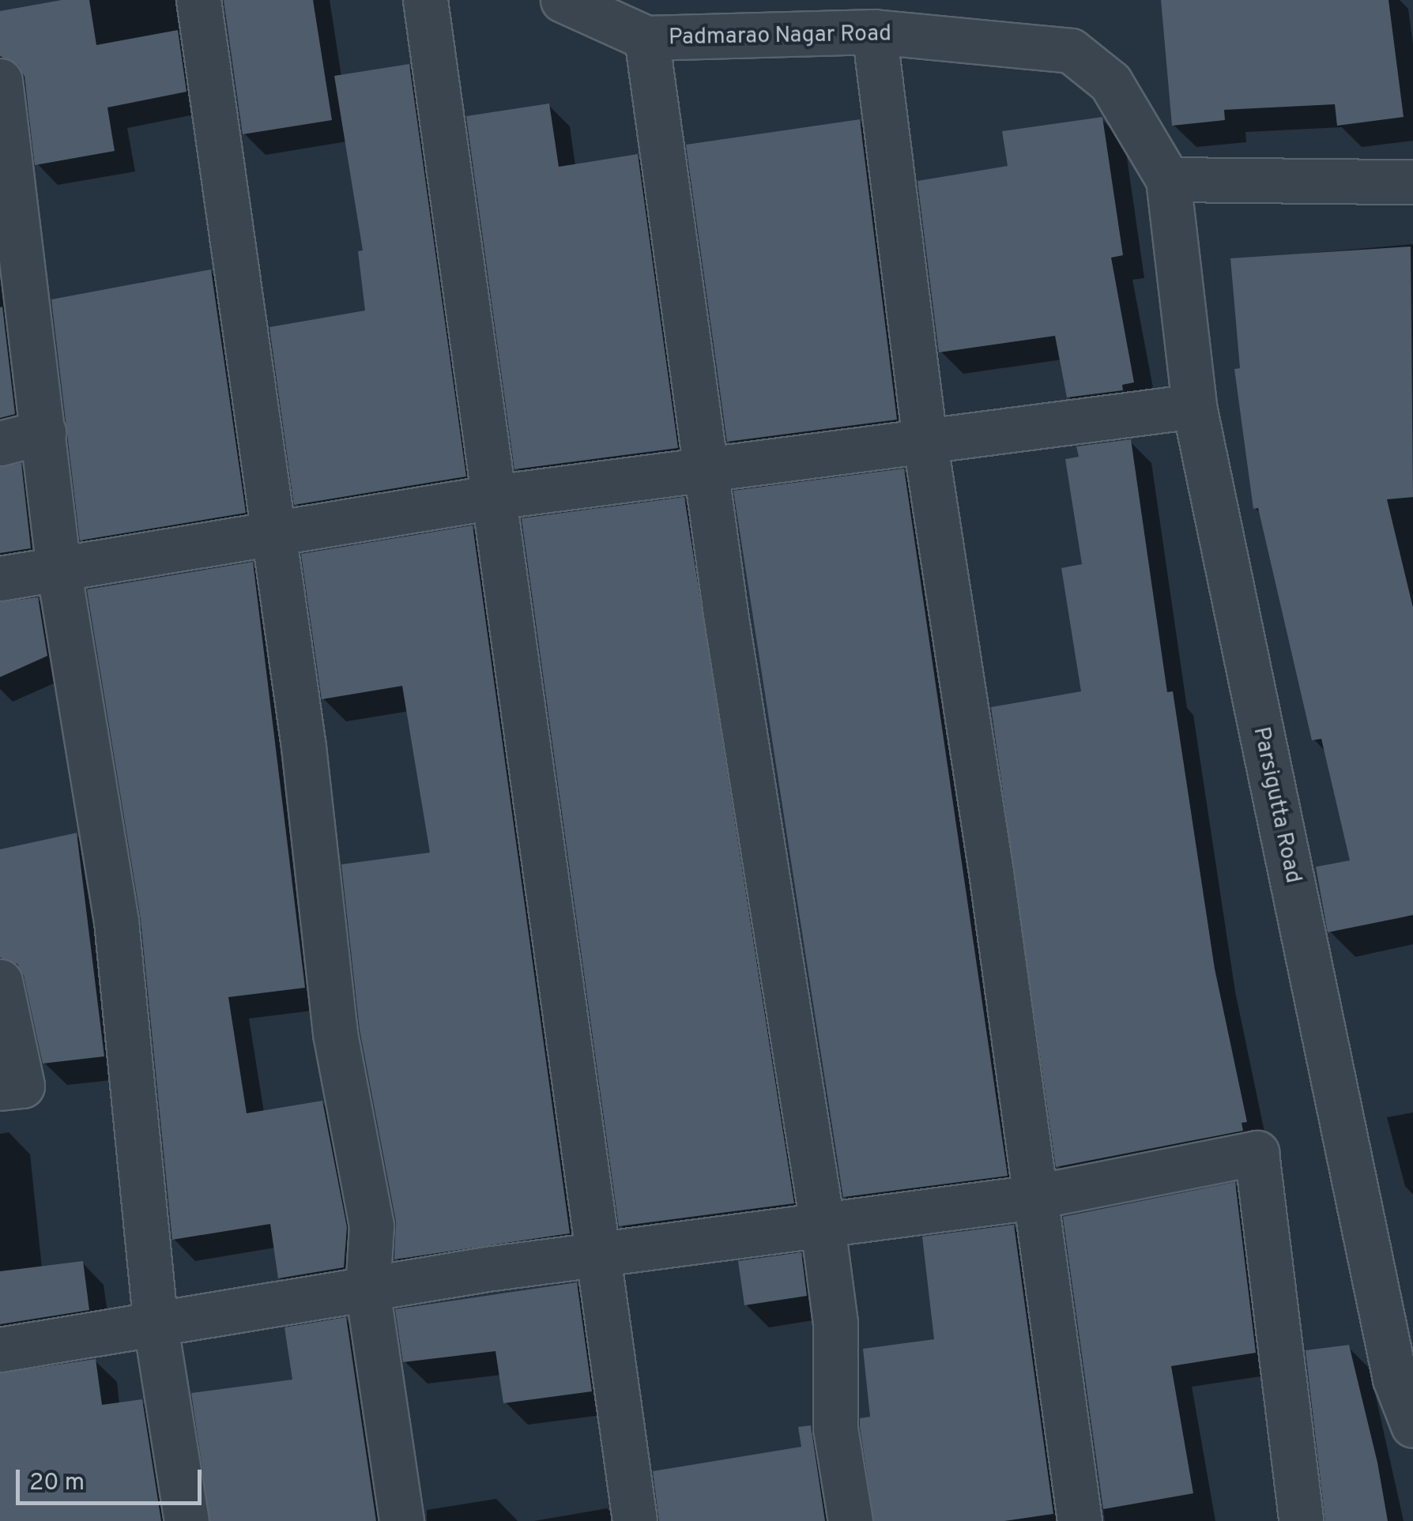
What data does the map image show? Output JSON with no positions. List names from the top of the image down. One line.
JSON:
{"streets":{"street":["Padmarao Nagar Road","Parsigutta Road"]},"crossings":[["Padmarao Nagar Road","Parsigutta Road"]],"scale_bar":"20 m"}
